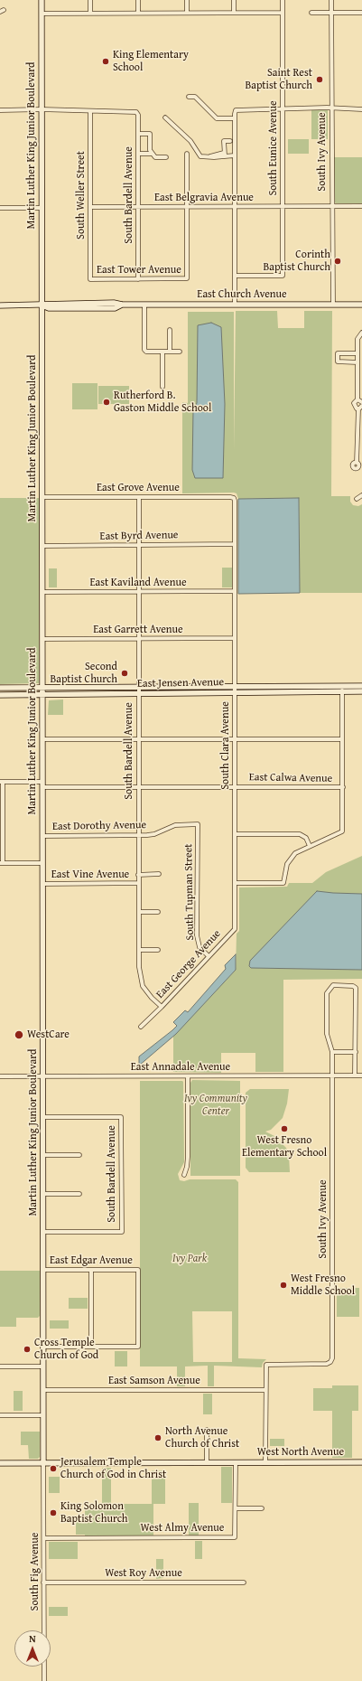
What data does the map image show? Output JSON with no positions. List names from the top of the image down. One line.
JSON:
{"streets":{"street":["Martin Luther King Junior Boulevard","South Eunice Avenue","South Ivy Avenue","South Weller Street","South Bardell Avenue","East Belgravia Avenue","East Tower Avenue","East Church Avenue","East Grove Avenue","East Byrd Avenue","East Kaviland Avenue","East Garrett Avenue","East Jensen Avenue","South Clara Avenue","East Calwa Avenue","East Dorothy Avenue","East Vine Avenue","South Tupman Street","East George Avenue","East Annadale Avenue","East Edgar Avenue","East Samson Avenue","West North Avenue","West Almy Avenue","South Fig Avenue","West Roy Avenue"]},"crossings":[["Martin Luther King Junior Boulevard","South Bardell Avenue"],["Martin Luther King Junior Boulevard","East Church Avenue"],["Martin Luther King Junior Boulevard","East Grove Avenue"],["Martin Luther King Junior Boulevard","East Byrd Avenue"],["Martin Luther King Junior Boulevard","East Kaviland Avenue"],["Martin Luther King Junior Boulevard","East Garrett Avenue"],["Martin Luther King Junior Boulevard","East Jensen Avenue"],["Martin Luther King Junior Boulevard","East Calwa Avenue"],["Martin Luther King Junior Boulevard","East Dorothy Avenue"],["Martin Luther King Junior Boulevard","East Vine Avenue"],["Martin Luther King Junior Boulevard","East Annadale Avenue"],["Martin Luther King Junior Boulevard","East Edgar Avenue"],["Martin Luther King Junior Boulevard","East Samson Avenue"],["Martin Luther King Junior Boulevard","West North Avenue"],["Martin Luther King Junior Boulevard","South Fig Avenue"],["South Eunice Avenue","East Belgravia Avenue"],["South Ivy Avenue","East Belgravia Avenue"],["South Ivy Avenue","East Church Avenue"],["South Ivy Avenue","East Annadale Avenue"],["South Ivy Avenue","East Samson Avenue"],["South Weller Street","South Bardell Avenue"],["South Weller Street","East Belgravia Avenue"],["South Weller Street","East Tower Avenue"],["South Bardell Avenue","East Belgravia Avenue"],["South Bardell Avenue","East Tower Avenue"],["South Bardell Avenue","East Grove Avenue"],["South Bardell Avenue","East Byrd Avenue"],["South Bardell Avenue","East Kaviland Avenue"],["South Bardell Avenue","East Garrett Avenue"],["South Bardell Avenue","East Jensen Avenue"],["South Bardell Avenue","East Calwa Avenue"],["South Bardell Avenue","East Dorothy Avenue"],["South Bardell Avenue","East Vine Avenue"],["South Bardell Avenue","East George Avenue"],["East Belgravia Avenue","East Tower Avenue"],["East Grove Avenue","South Clara Avenue"],["East Byrd Avenue","South Clara Avenue"],["East Kaviland Avenue","South Clara Avenue"],["East Garrett Avenue","South Clara Avenue"],["East Jensen Avenue","South Clara Avenue"],["South Clara Avenue","East Calwa Avenue"],["South Clara Avenue","East George Avenue"],["East Dorothy Avenue","South Tupman Street"],["South Tupman Street","East George Avenue"],["West North Avenue","South Fig Avenue"],["West Almy Avenue","South Fig Avenue"],["South Fig Avenue","West Roy Avenue"]],"parks":["Ivy Community Center","Ivy Park"],"places":["King Elementary School","Saint Rest Baptist Church","Corinth Baptist Church","Rutherford B. Gaston Middle School","Second Baptist Church","WestCare","West Fresno Elementary School","West Fresno Middle School","Cross Temple Church of God","North Avenue Church of Christ","Jerusalem Temple Church of God in Christ","King Solomon Baptist Church"],"north":"top"}
